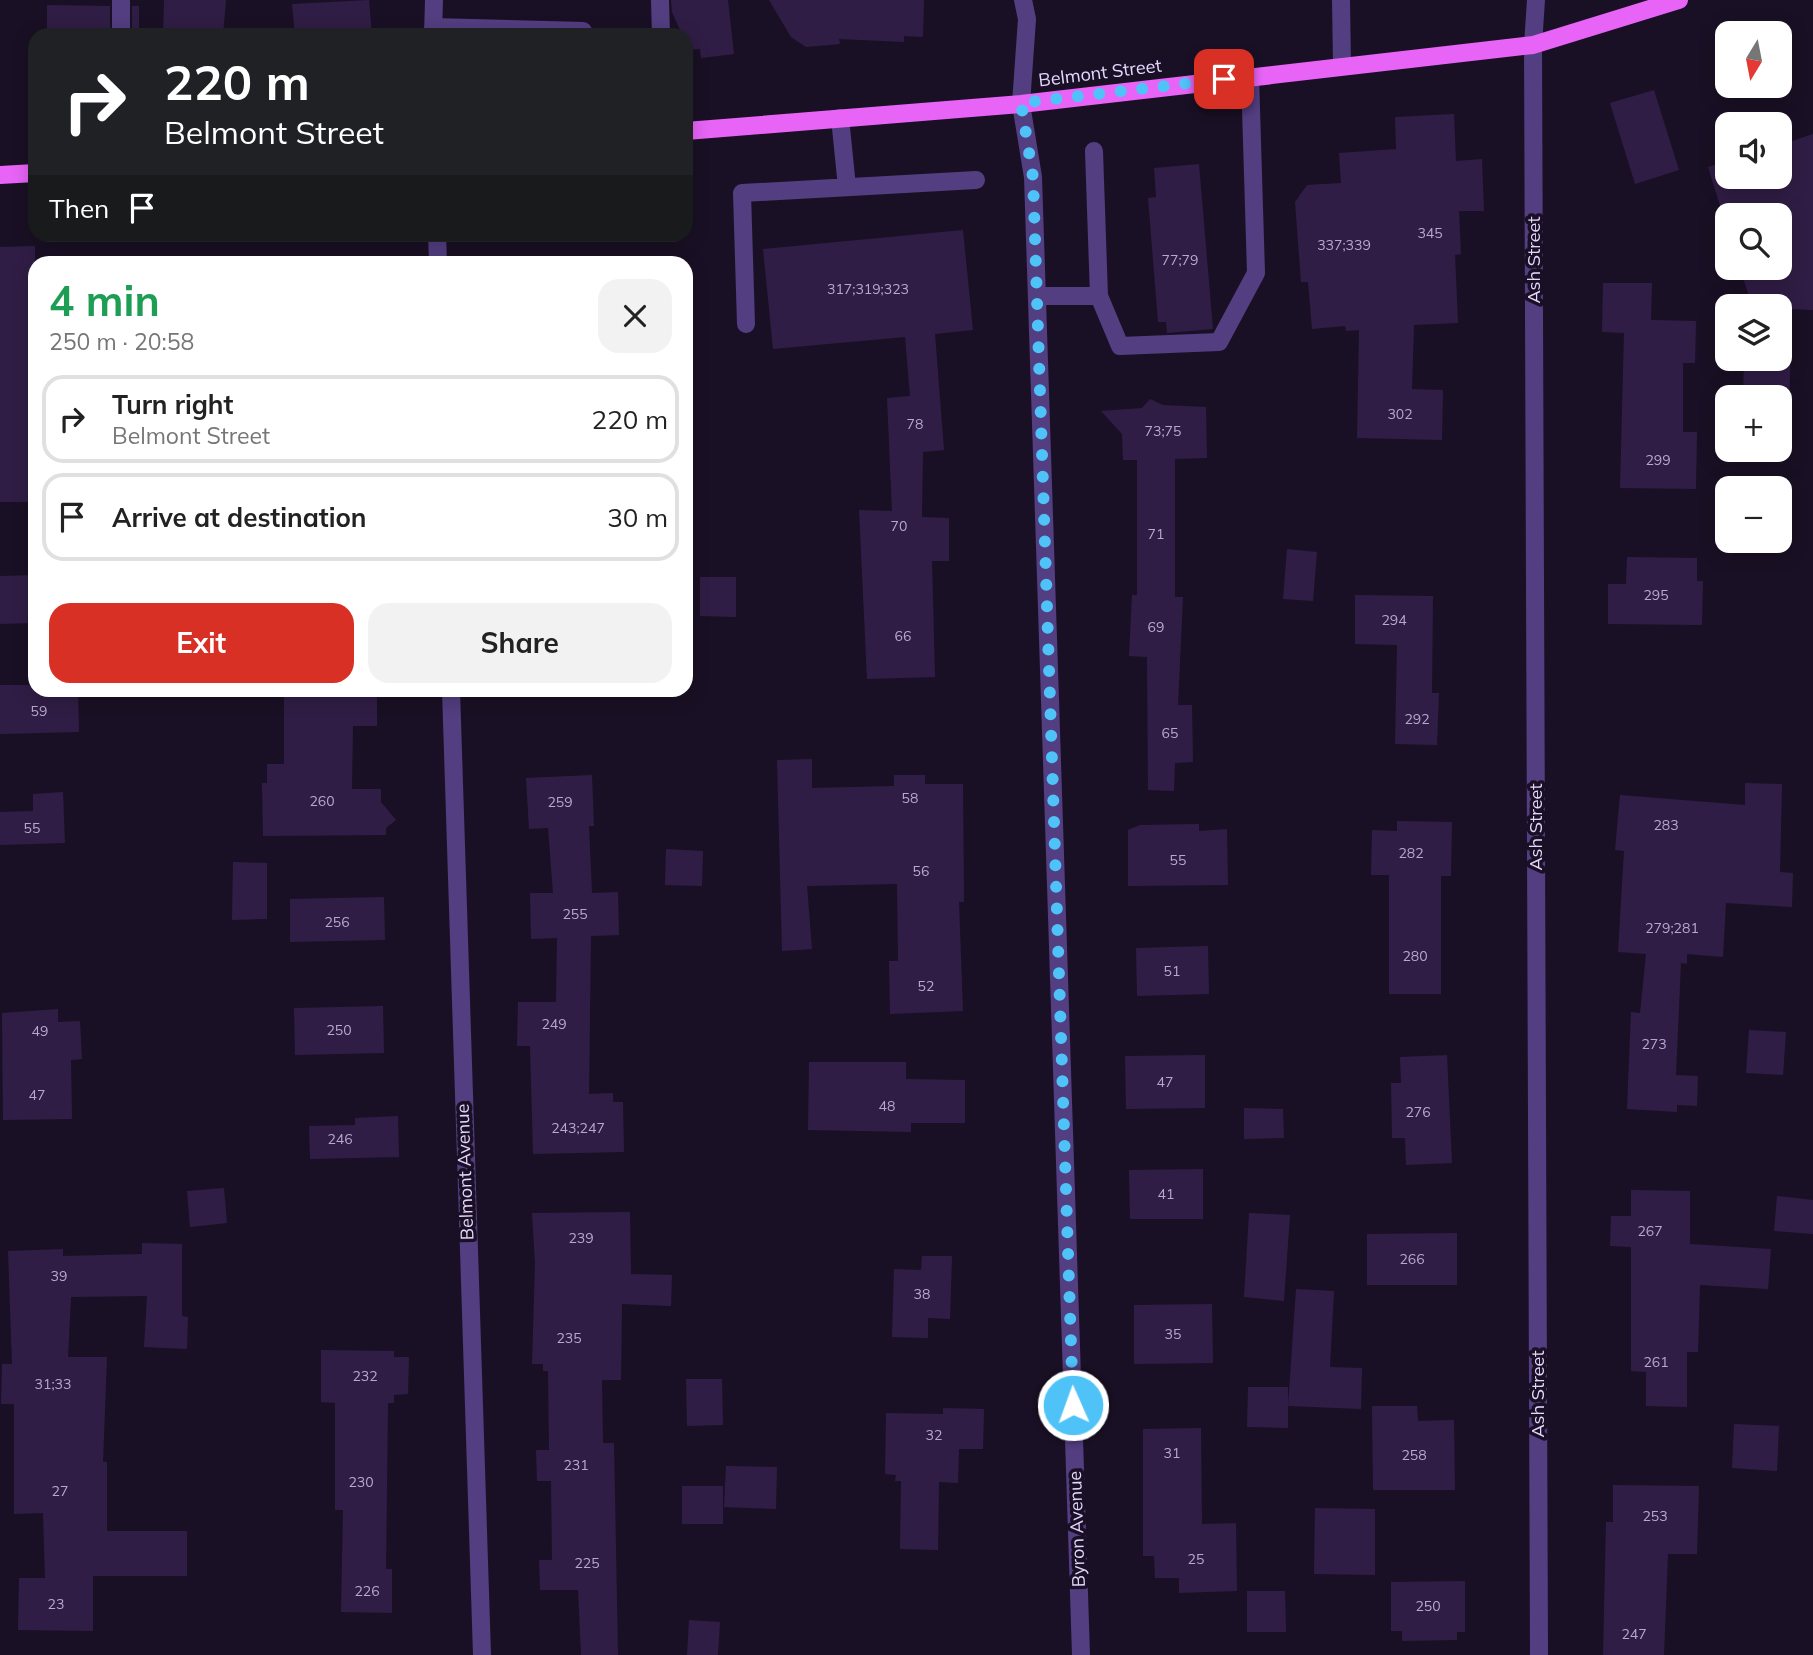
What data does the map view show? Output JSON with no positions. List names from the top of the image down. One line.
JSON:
{"streets":{"main road":["Belmont Street"],"street":["Ash Street","Belmont Avenue","Byron Avenue"]},"crossings":[["Belmont Street","Ash Street"],["Belmont Street","Byron Avenue"]],"house_numbers":["345","337;339","77;79","317;319;323","302","78","73;75","299","70","71","295","294","69","66","59","292","65","58","260","259","283","55","282","55","56","255","256","279;281","280","51","52","249","250","49","273","47","47","48","276","243;247","246","41","267","239","266","39","38","35","235","261","232","31;33","32","31","258","231","230","27","253","25","225","226","23","250","247"],"north":"bottom","page":{"map_buttons":["+","−"],"turn":["220 m","Belmont Street"],"then":"Then","heading":["4 min","250 m · 20:58"],"list":[{"name":"Turn right","note":"Belmont Street","value":"220 m"},{"name":"Arrive at destination","value":"30 m"}],"buttons":["Exit","Share"]}}
